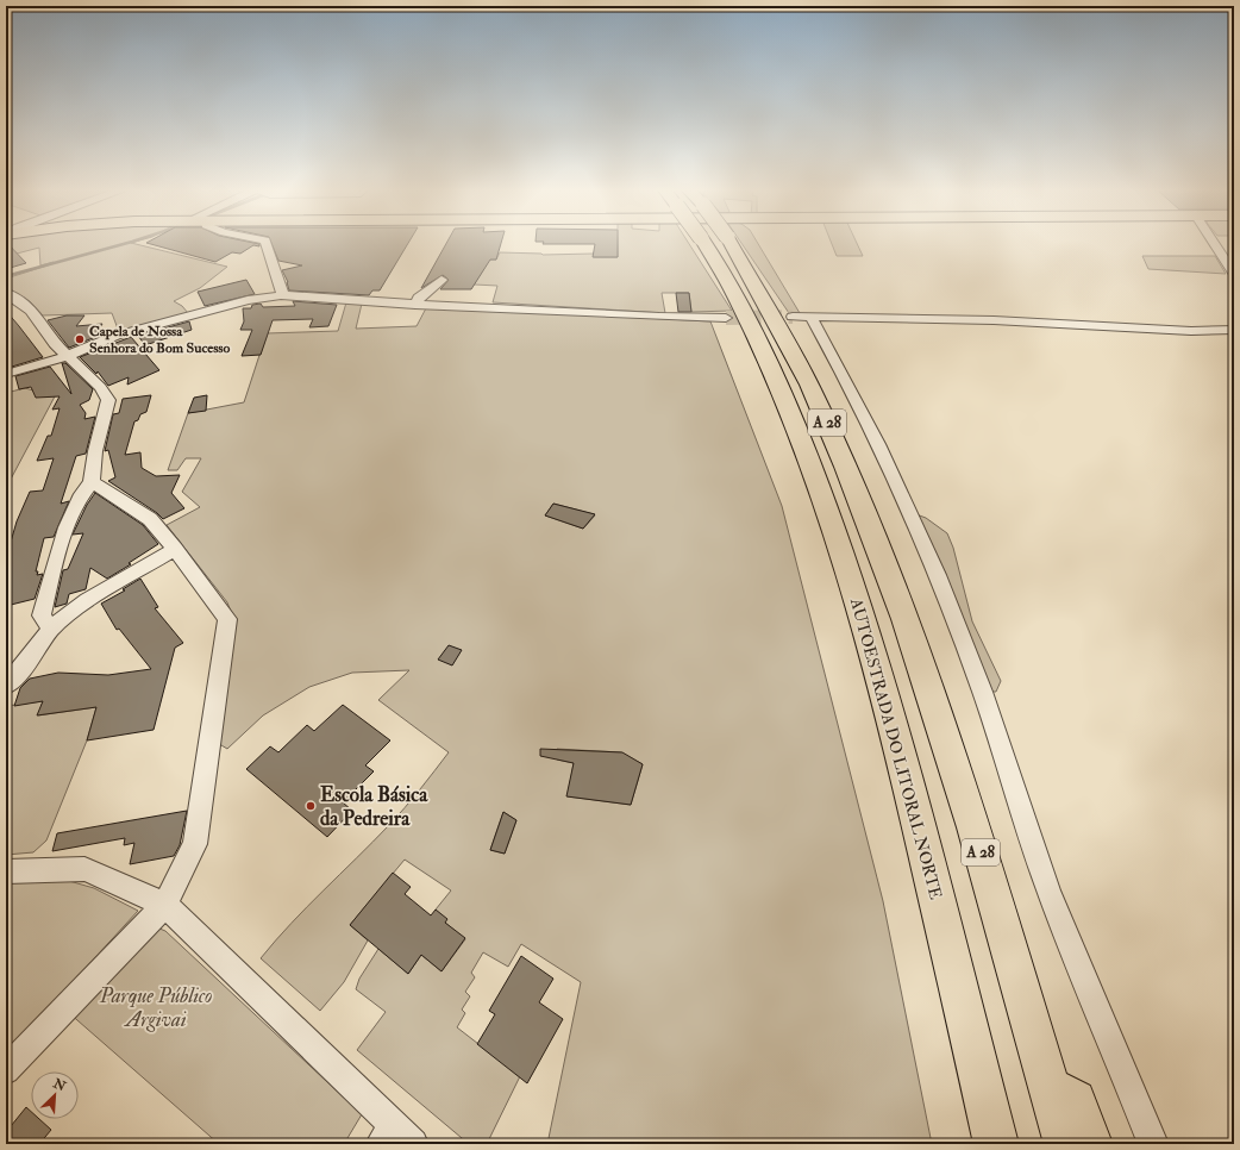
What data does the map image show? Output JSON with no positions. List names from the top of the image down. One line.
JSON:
{"streets":{"main road":["A 28","AUTOESTRADA DO LITORAL NORTE"]},"parks":["Parque Público Argivai"],"places":["Capela de Nossa Senhora do Bom Sucesso","Escola Básica da Pedreira"],"north":"top right"}
